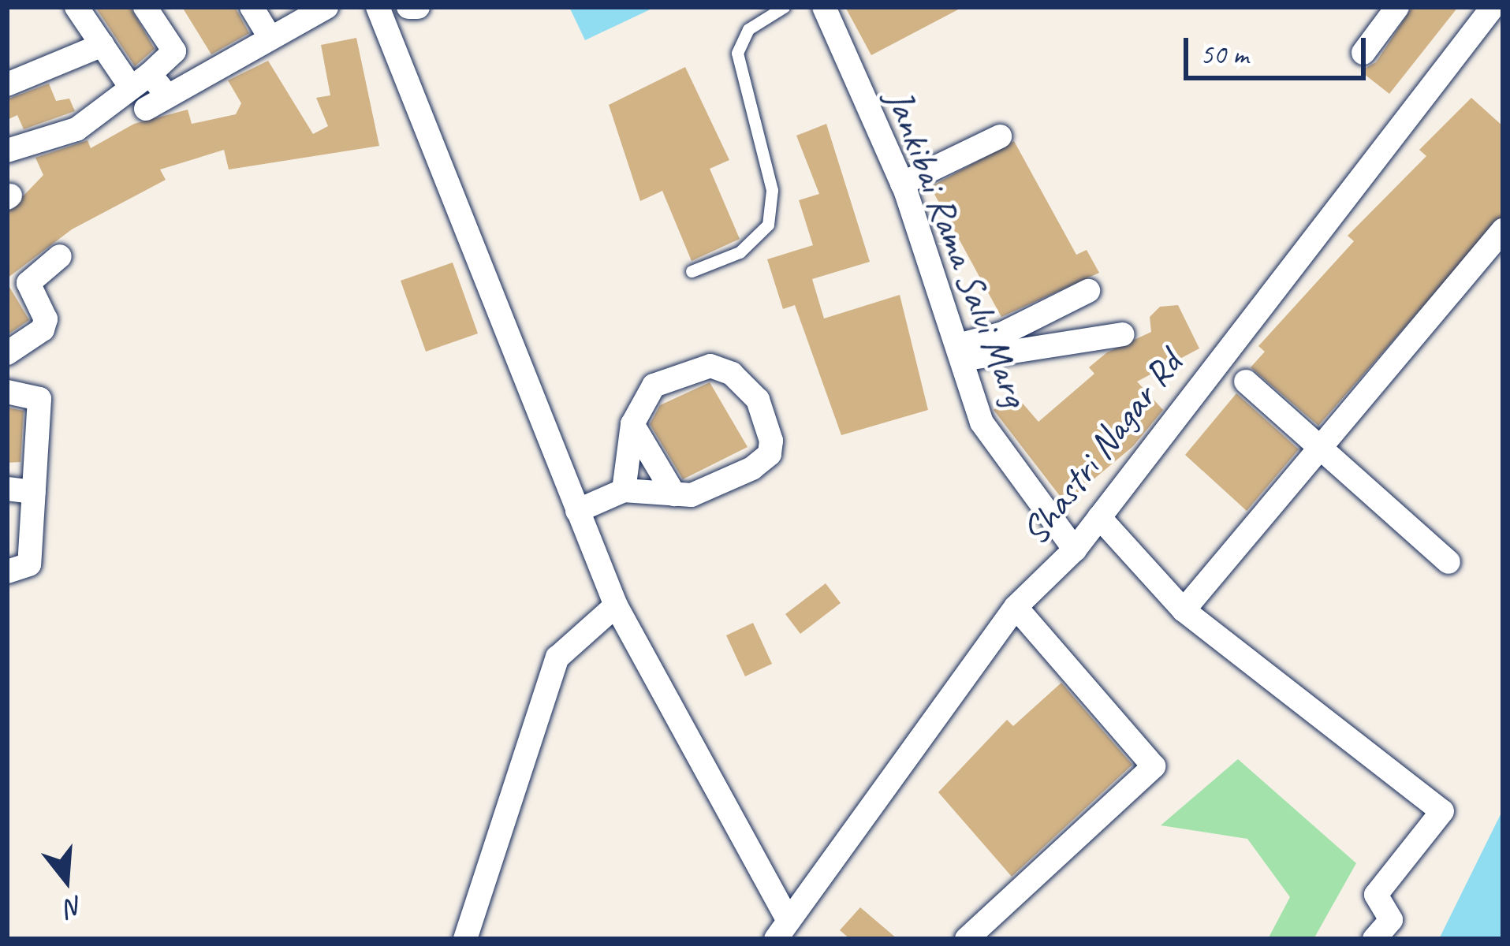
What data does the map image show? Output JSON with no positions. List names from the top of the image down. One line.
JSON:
{"streets":{"street":["Jankibai Rama Salvi Marg","Shastri Nagar Rd"]},"crossings":[["Jankibai Rama Salvi Marg","Shastri Nagar Rd"]],"scale_bar":"50 m","north":"bottom"}
